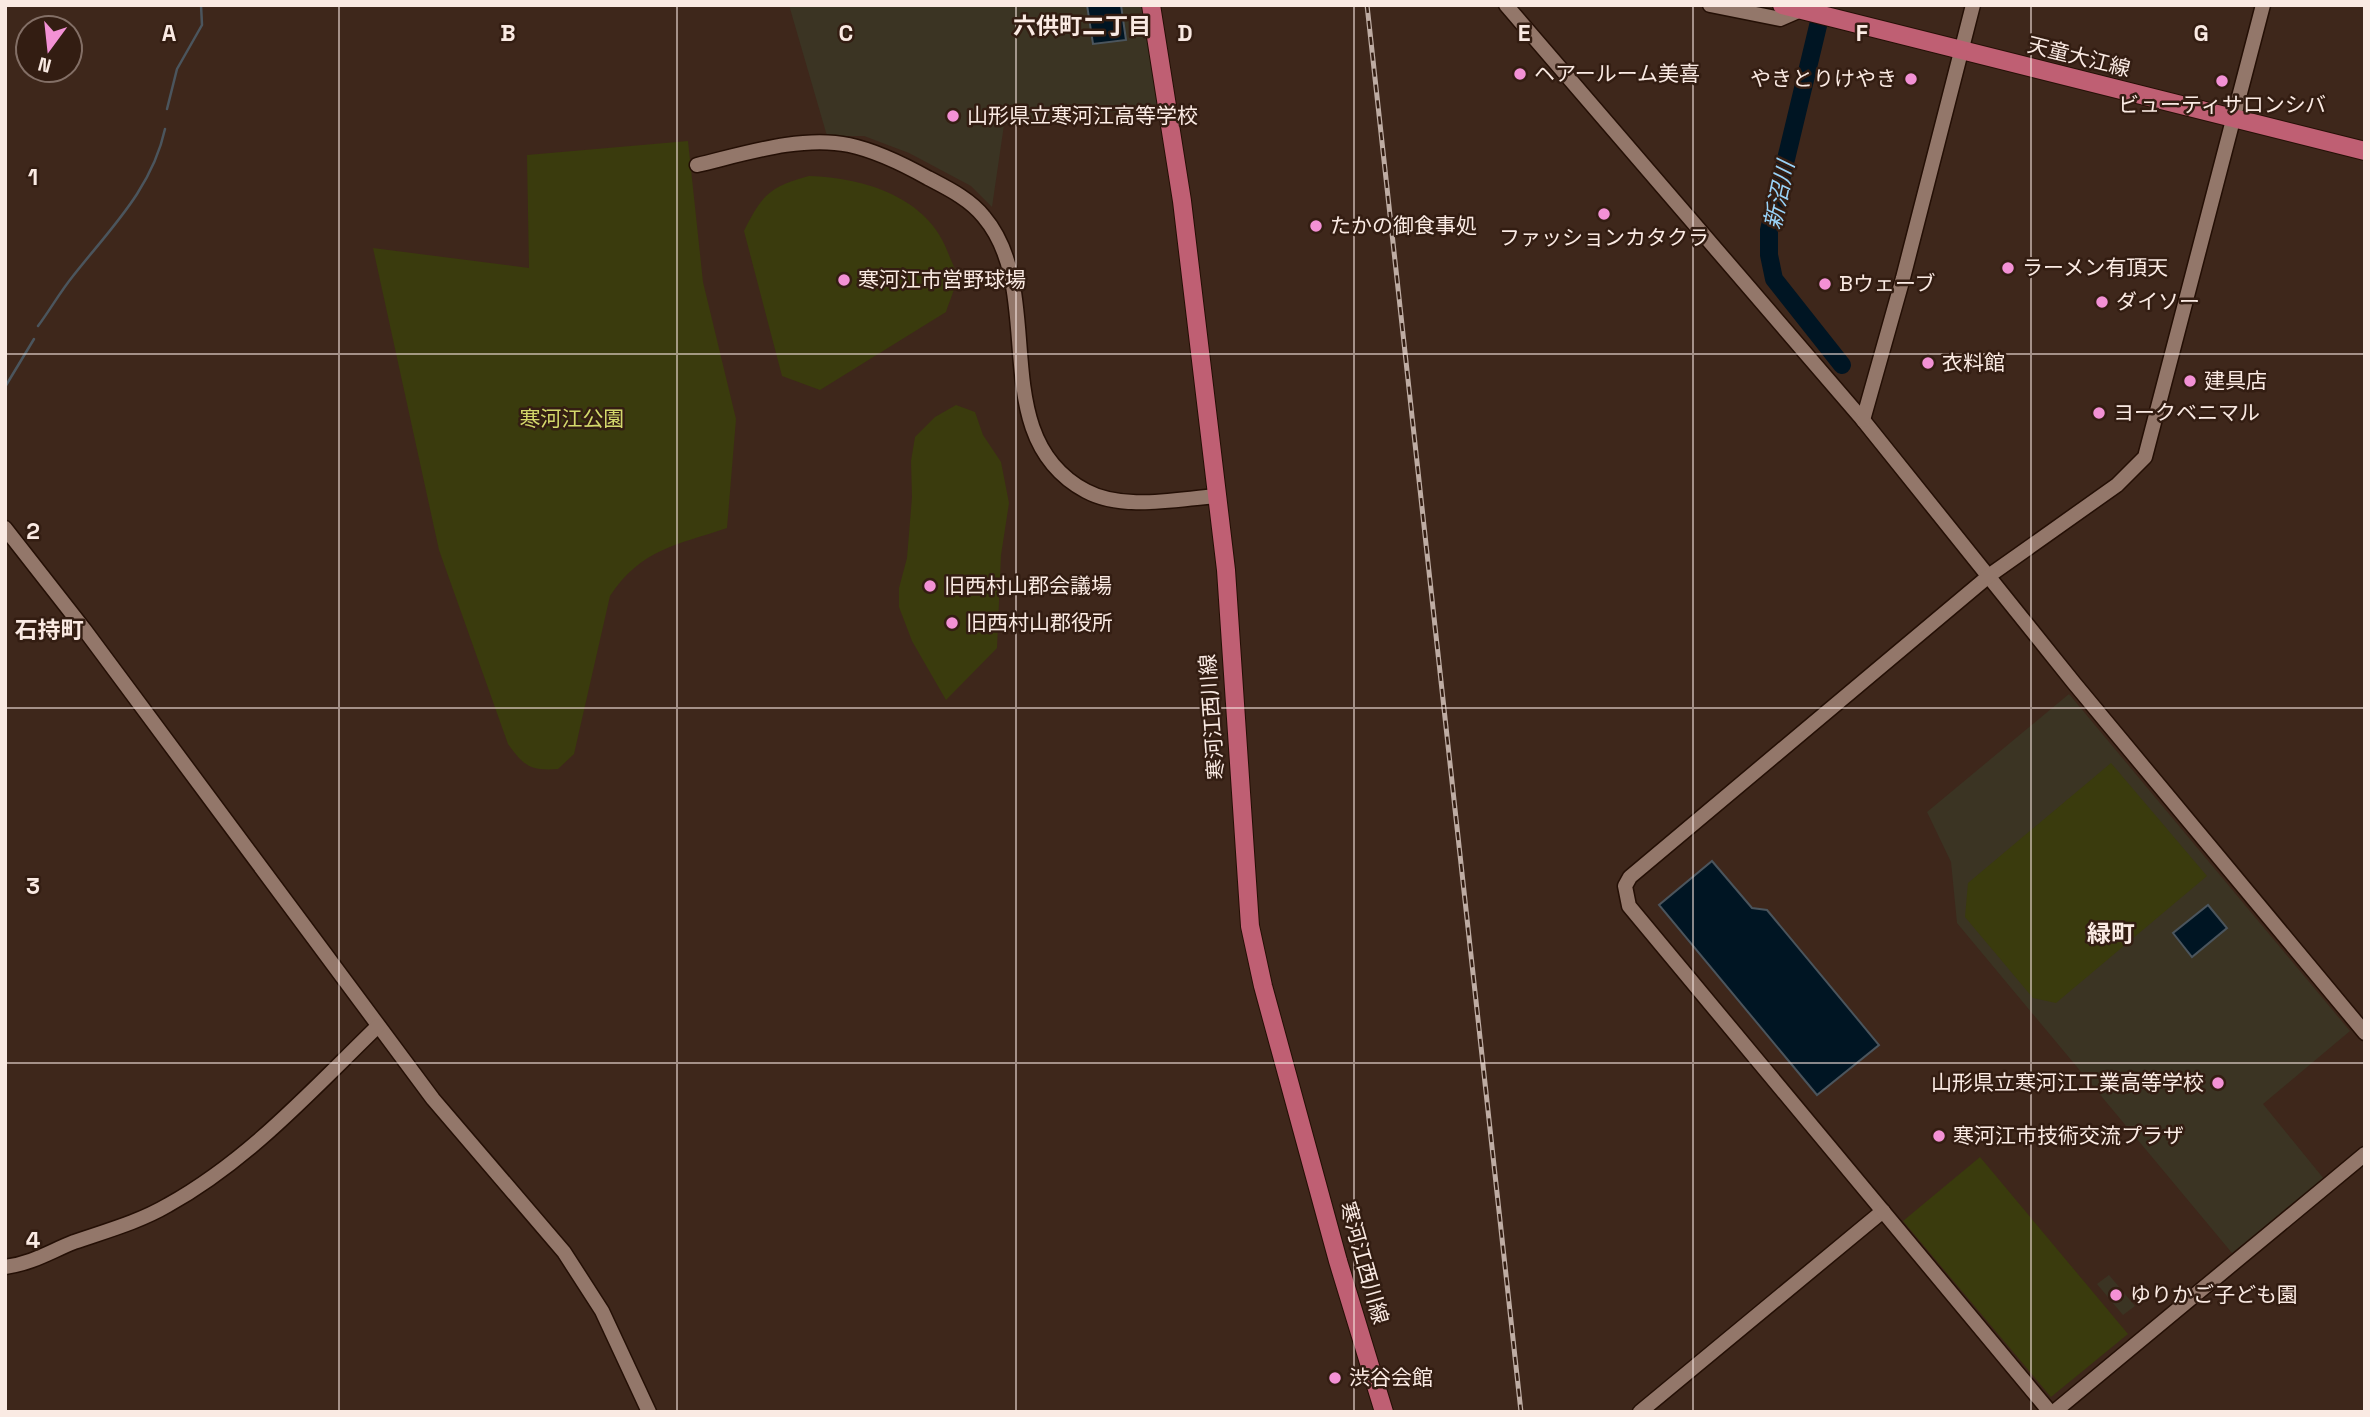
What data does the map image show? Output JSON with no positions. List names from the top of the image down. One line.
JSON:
{"streets":{"main road":["天童大江線","寒河江西川線"]},"districts":["六供町二丁目","石持町","緑町"],"water":["新沼川"],"parks":["寒河江公園"],"places":["ヘアールーム美喜","やきとりけやき","ビューティサロンシバ","山形県立寒河江高等学校","ファッションカタクラ","たかの御食事処","ラーメン有頂天","寒河江市営野球場","Bウェーブ","ダイソー","衣料館","建具店","ヨークベニマル","旧西村山郡会議場","旧西村山郡役所","山形県立寒河江工業高等学校","寒河江市技術交流プラザ","ゆりかご子ども園","渋谷会館"],"north":"bottom","grid":{"columns":["A","B","C","D","E","F","G"],"rows":["1","2","3","4"]}}
